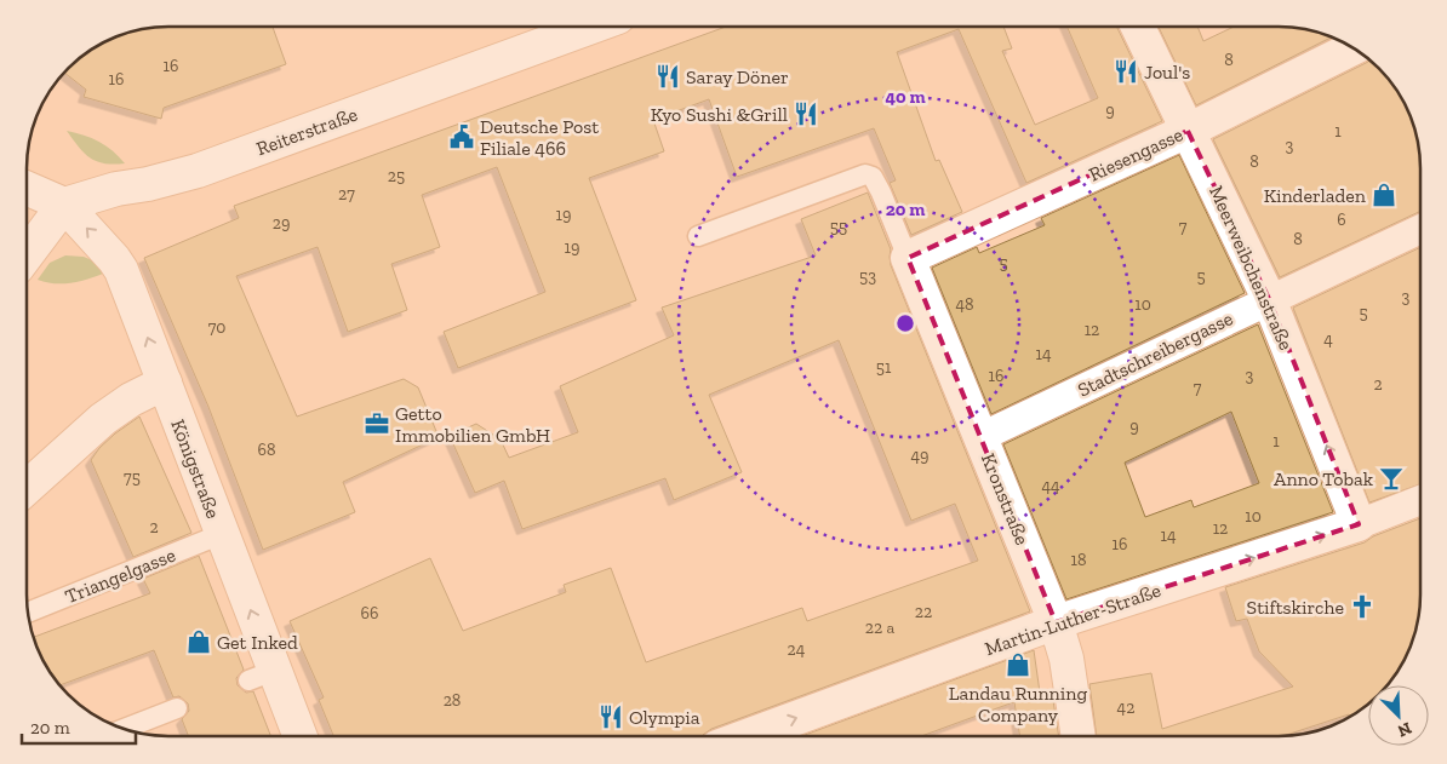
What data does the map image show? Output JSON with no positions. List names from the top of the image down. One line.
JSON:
{"streets":{"street":["Reiterstraße","Riesengasse","Meerweibchenstraße","Stadtschreibergasse","Königstraße","Kronstraße","Martin-Luther-Straße"],"lane":["Triangelgasse"]},"crossings":[["Reiterstraße","Königstraße"],["Riesengasse","Meerweibchenstraße"],["Riesengasse","Kronstraße"],["Meerweibchenstraße","Stadtschreibergasse"],["Meerweibchenstraße","Martin-Luther-Straße"],["Stadtschreibergasse","Kronstraße"],["Königstraße","Triangelgasse"],["Kronstraße","Martin-Luther-Straße"]],"one_way":["Meerweibchenstraße","Königstraße","Martin-Luther-Straße"],"places":{"restaurant":["Joul's","Saray Döner","Kyo Sushi &Grill","Olympia"],"public building":["Deutsche Post Filiale 466"],"shop":["Kinderladen","Get Inked","Landau Running Company"],"office":["Getto Immobilien GmbH"],"bar":["Anno Tobak"],"church":["Stiftskirche"]},"house_numbers":["8","16","16","9","1","3","8","25","27","19","6","29","55","7","8","19","5","53","5","3","48","10","5","70","12","4","14","51","16","3","2","7","9","1","68","49","75","44","10","2","12","14","16","18","22","66","22 a","24","28","42"],"scale_bar":"20 m","north":"bottom right","rings":["40 m","20 m"]}
